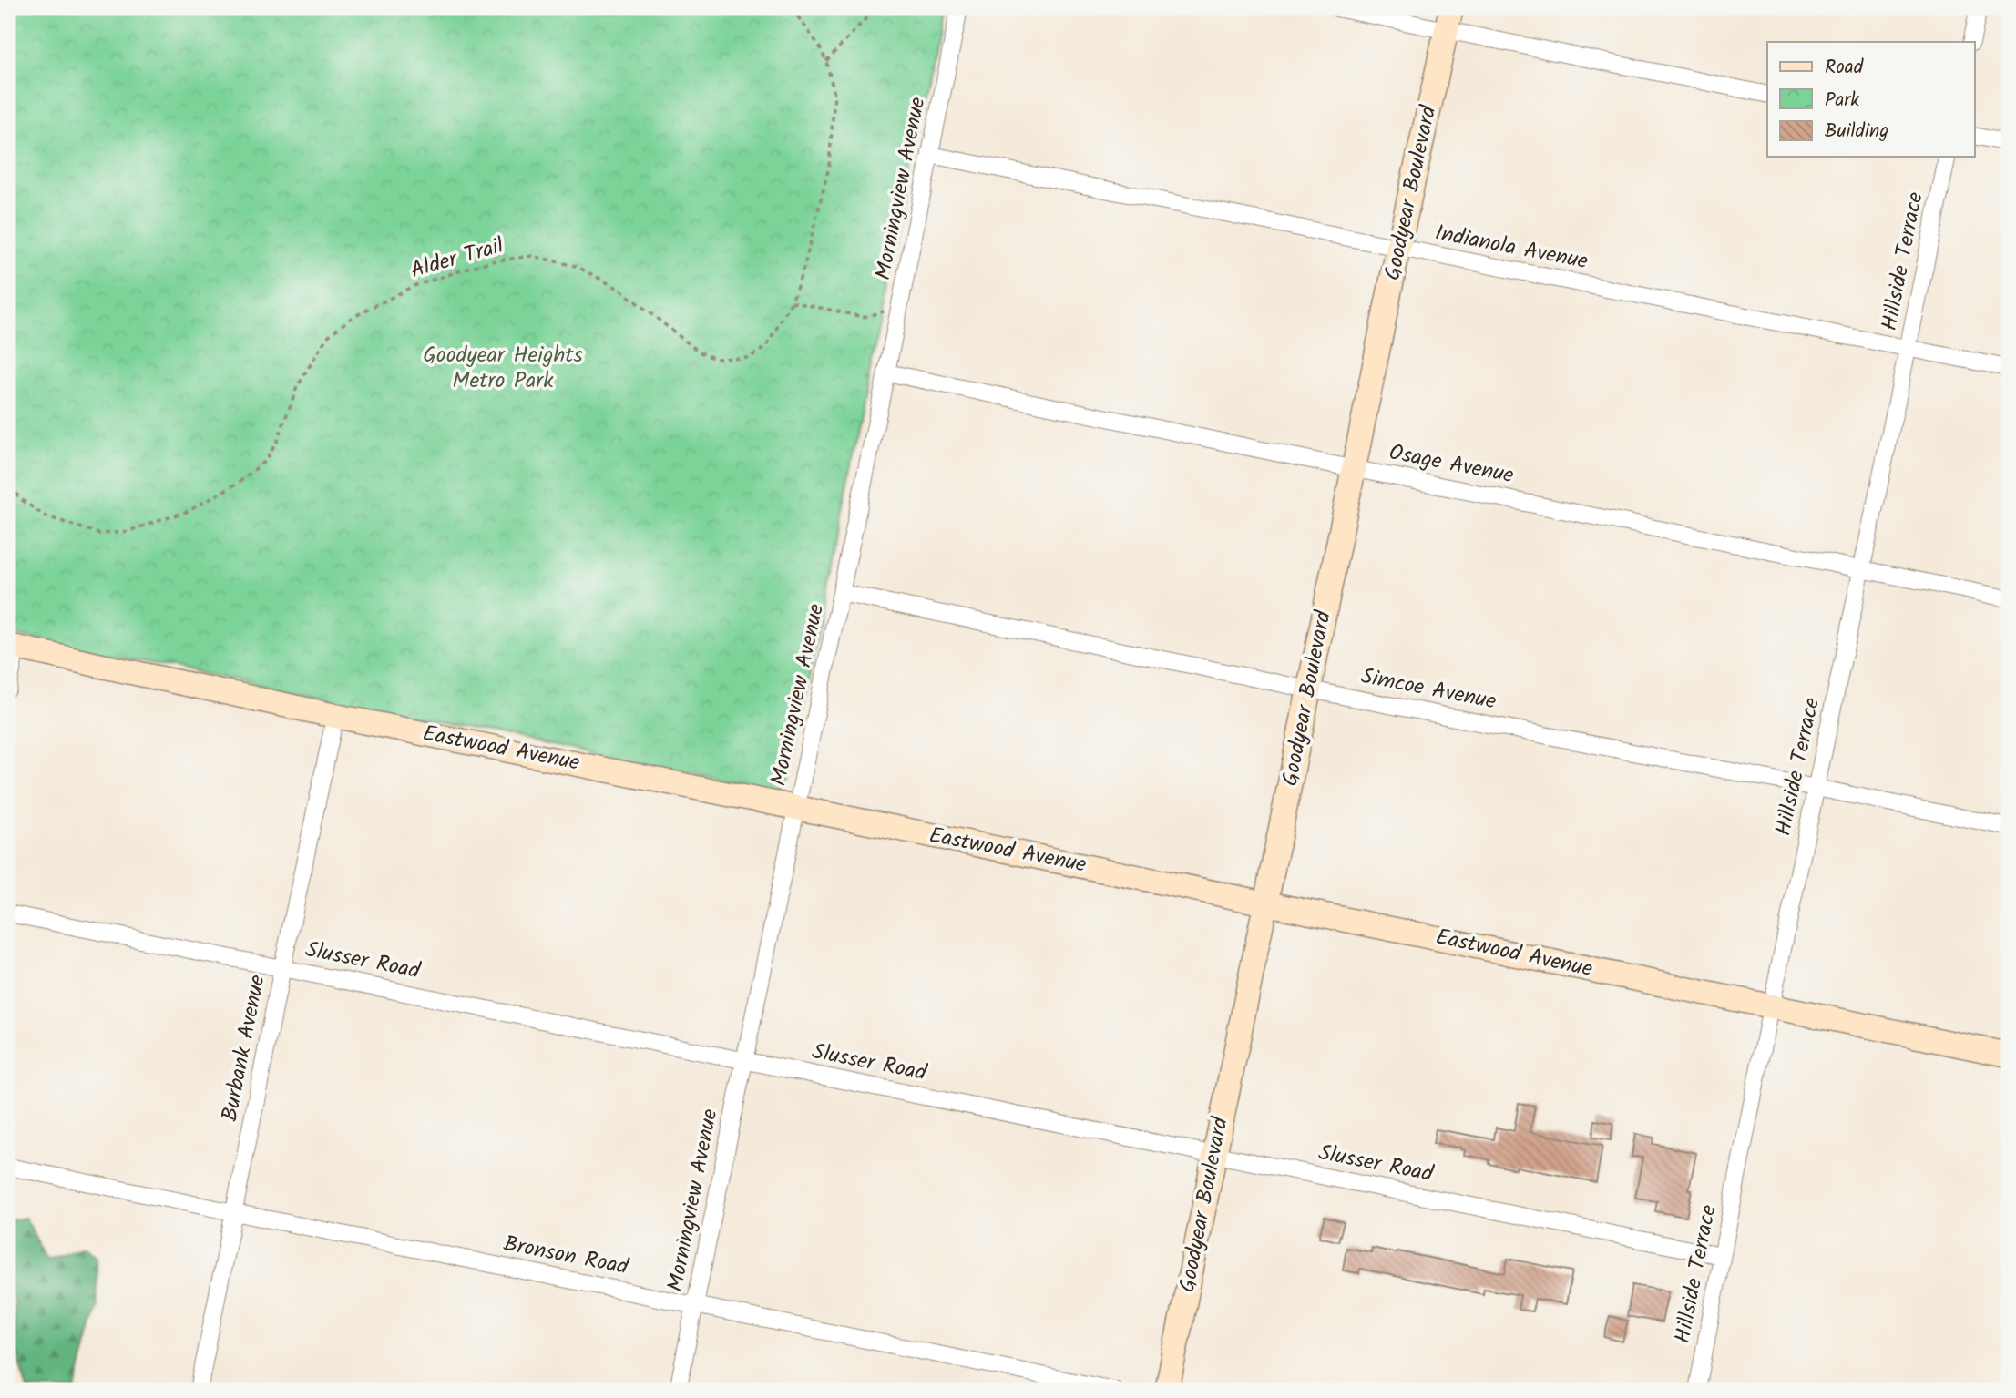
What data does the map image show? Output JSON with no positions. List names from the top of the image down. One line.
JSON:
{"streets":{"street":["Morningview Avenue","Goodyear Boulevard","Indianola Avenue","Hillside Terrace","Osage Avenue","Simcoe Avenue","Eastwood Avenue","Slusser Road","Burbank Avenue","Bronson Road"],"path":["Alder Trail"]},"crossings":[["Morningview Avenue","Indianola Avenue"],["Morningview Avenue","Osage Avenue"],["Morningview Avenue","Simcoe Avenue"],["Morningview Avenue","Eastwood Avenue"],["Morningview Avenue","Slusser Road"],["Morningview Avenue","Bronson Road"],["Goodyear Boulevard","Indianola Avenue"],["Goodyear Boulevard","Osage Avenue"],["Goodyear Boulevard","Simcoe Avenue"],["Goodyear Boulevard","Eastwood Avenue"],["Goodyear Boulevard","Slusser Road"],["Indianola Avenue","Hillside Terrace"],["Hillside Terrace","Osage Avenue"],["Hillside Terrace","Simcoe Avenue"],["Hillside Terrace","Eastwood Avenue"],["Hillside Terrace","Slusser Road"],["Eastwood Avenue","Burbank Avenue"],["Slusser Road","Burbank Avenue"],["Burbank Avenue","Bronson Road"]],"parks":["Goodyear Heights Metro Park"],"legend":["Road","Park","Building"]}
